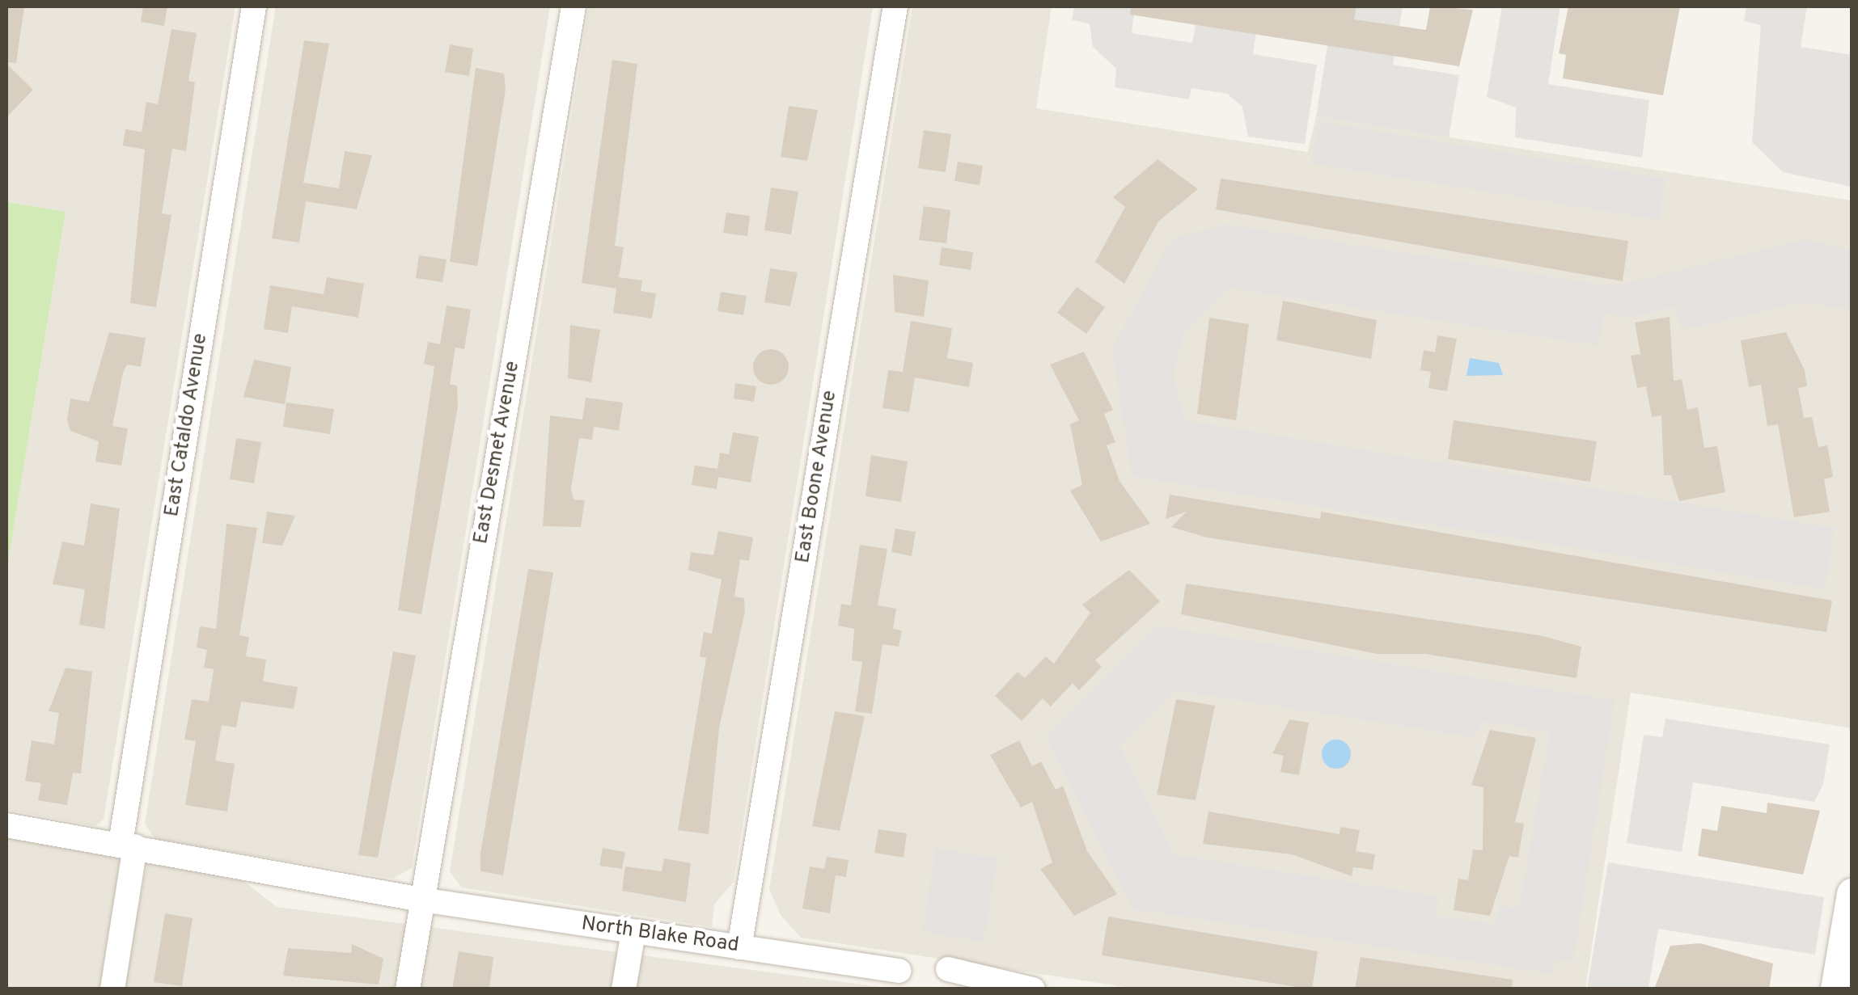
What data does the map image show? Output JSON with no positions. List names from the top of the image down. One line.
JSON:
{"streets":{"street":["East Cataldo Avenue","East Desmet Avenue","East Boone Avenue","North Blake Road"]},"crossings":[["East Cataldo Avenue","North Blake Road"],["East Desmet Avenue","North Blake Road"],["East Boone Avenue","North Blake Road"]]}
